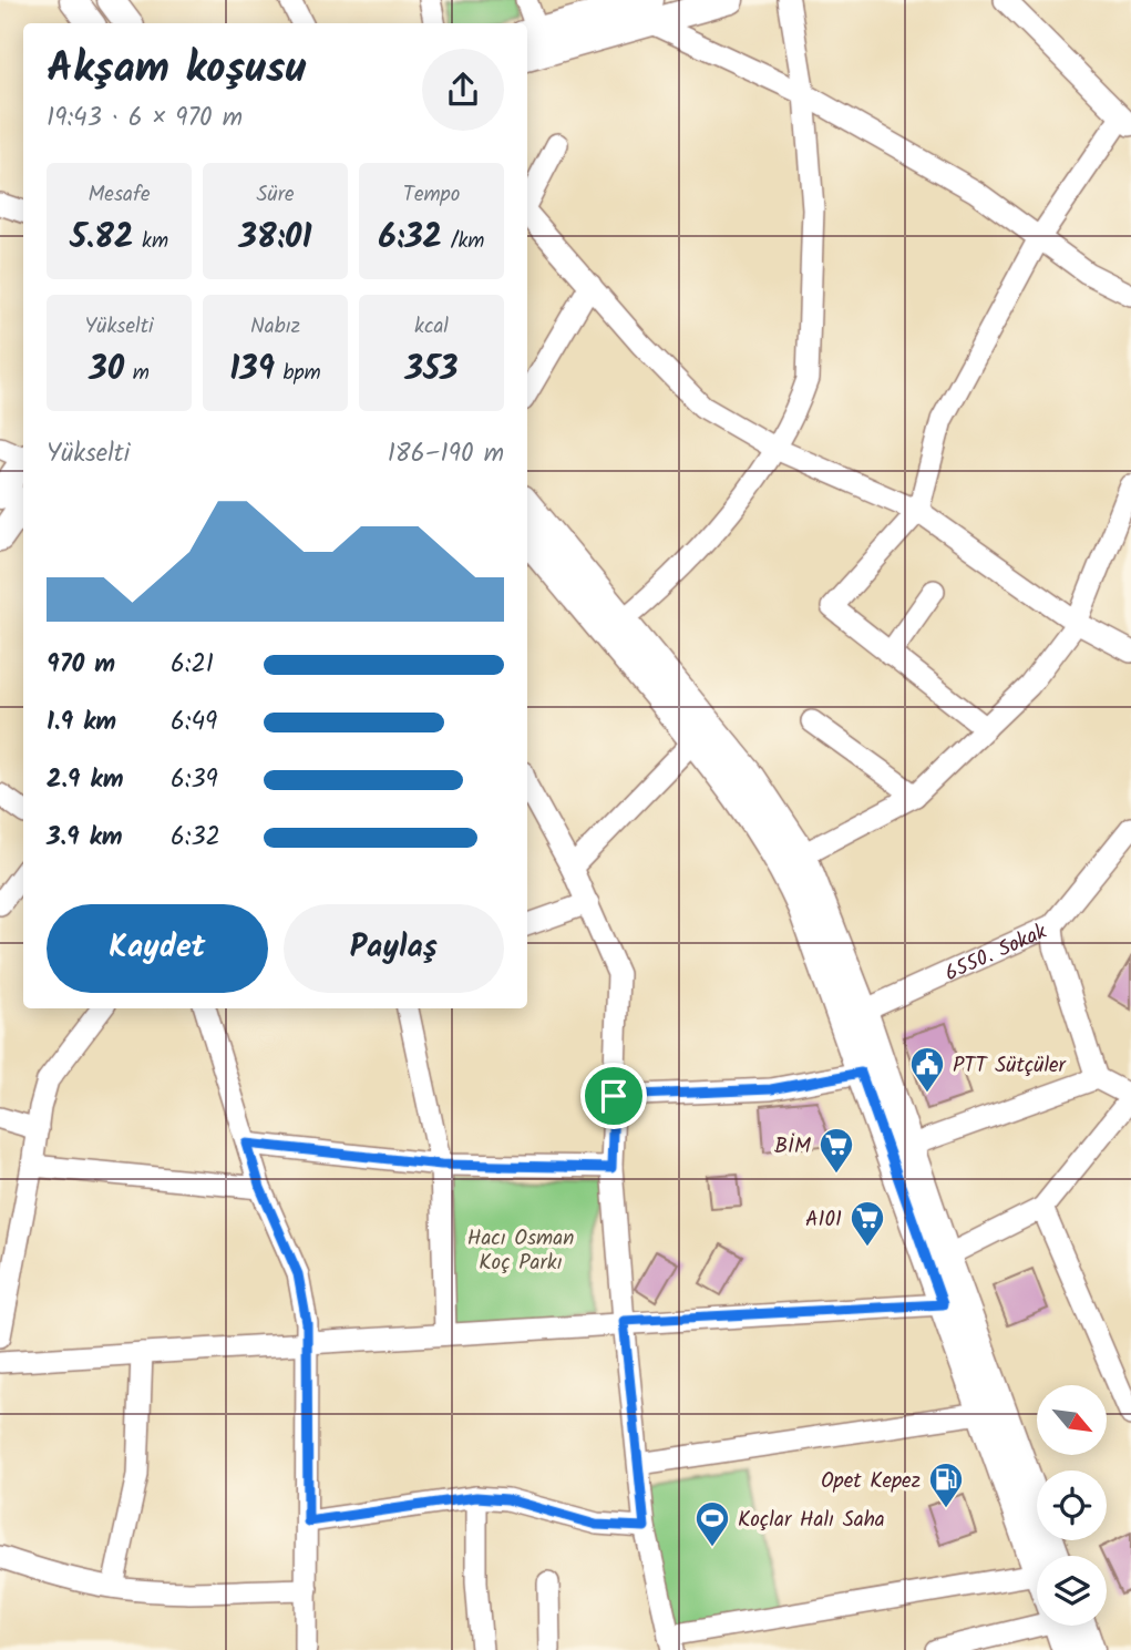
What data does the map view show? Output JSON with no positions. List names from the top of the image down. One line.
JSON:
{"streets":{"street":["6550. Sokak"]},"parks":["Hacı Osman Koç Parkı"],"places":{"public building":["PTT Sütçüler"],"supermarket":["BİM","A101"],"fuel station":["Opet Kepez"],"sports":["Koçlar Halı Saha"]},"north":"bottom right","page":{"heading":["Akşam koşusu","19:43 · 6 × 970 m"],"stats":[["Mesafe","5.82 km"],["Süre","38:01"],["Tempo","6:32 /km"],["Yükselti","30 m"],["Nabız","139 bpm"],["kcal","353"]],"chart":["Yükselti","186–190 m"],"list":[{"name":"970 m","note":"6:21"},{"name":"1.9 km","note":"6:49"},{"name":"2.9 km","note":"6:39"},{"name":"3.9 km","note":"6:32"}],"buttons":["Kaydet","Paylaş"]}}
